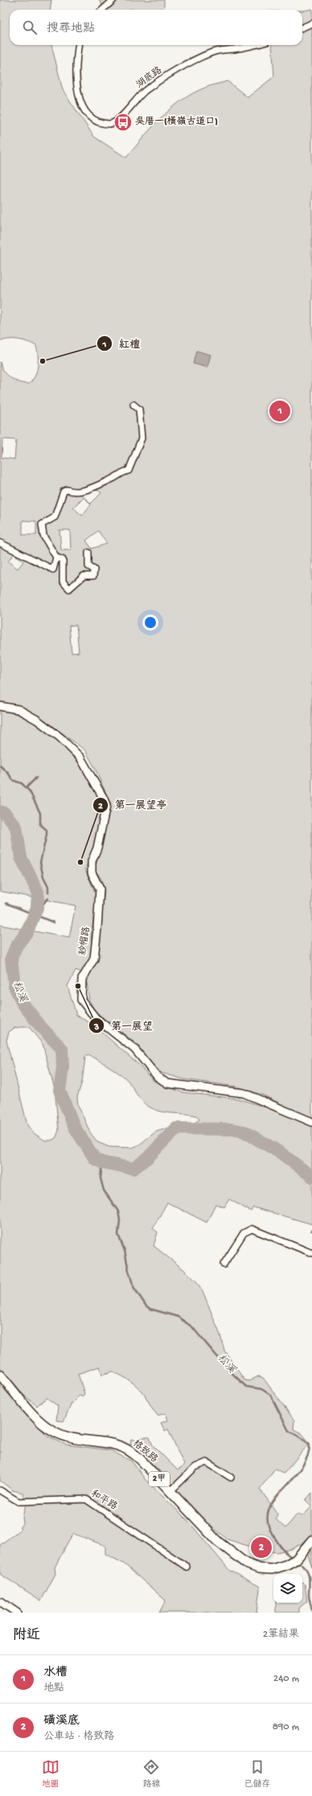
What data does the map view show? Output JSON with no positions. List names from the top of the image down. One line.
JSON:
{"streets":{"main road":["格致路","2甲"],"street":["湖底路","紗帽路","和平路"]},"water":["松溪"],"places":{"bus stop":["吳厝一(橫嶺古道口)"],"other":["紅檀","第一展望亭","第一展望"]},"page":{"search":"搜尋地點","pins":["1","2"],"heading":["附近","2筆結果"],"list":[{"mark":"1","name":"水槽","note":"地點","value":"240 m"},{"mark":"2","name":"磺溪底","note":"公車站 · 格致路","value":"890 m"}],"nav":["地圖","路線","已儲存"]}}
